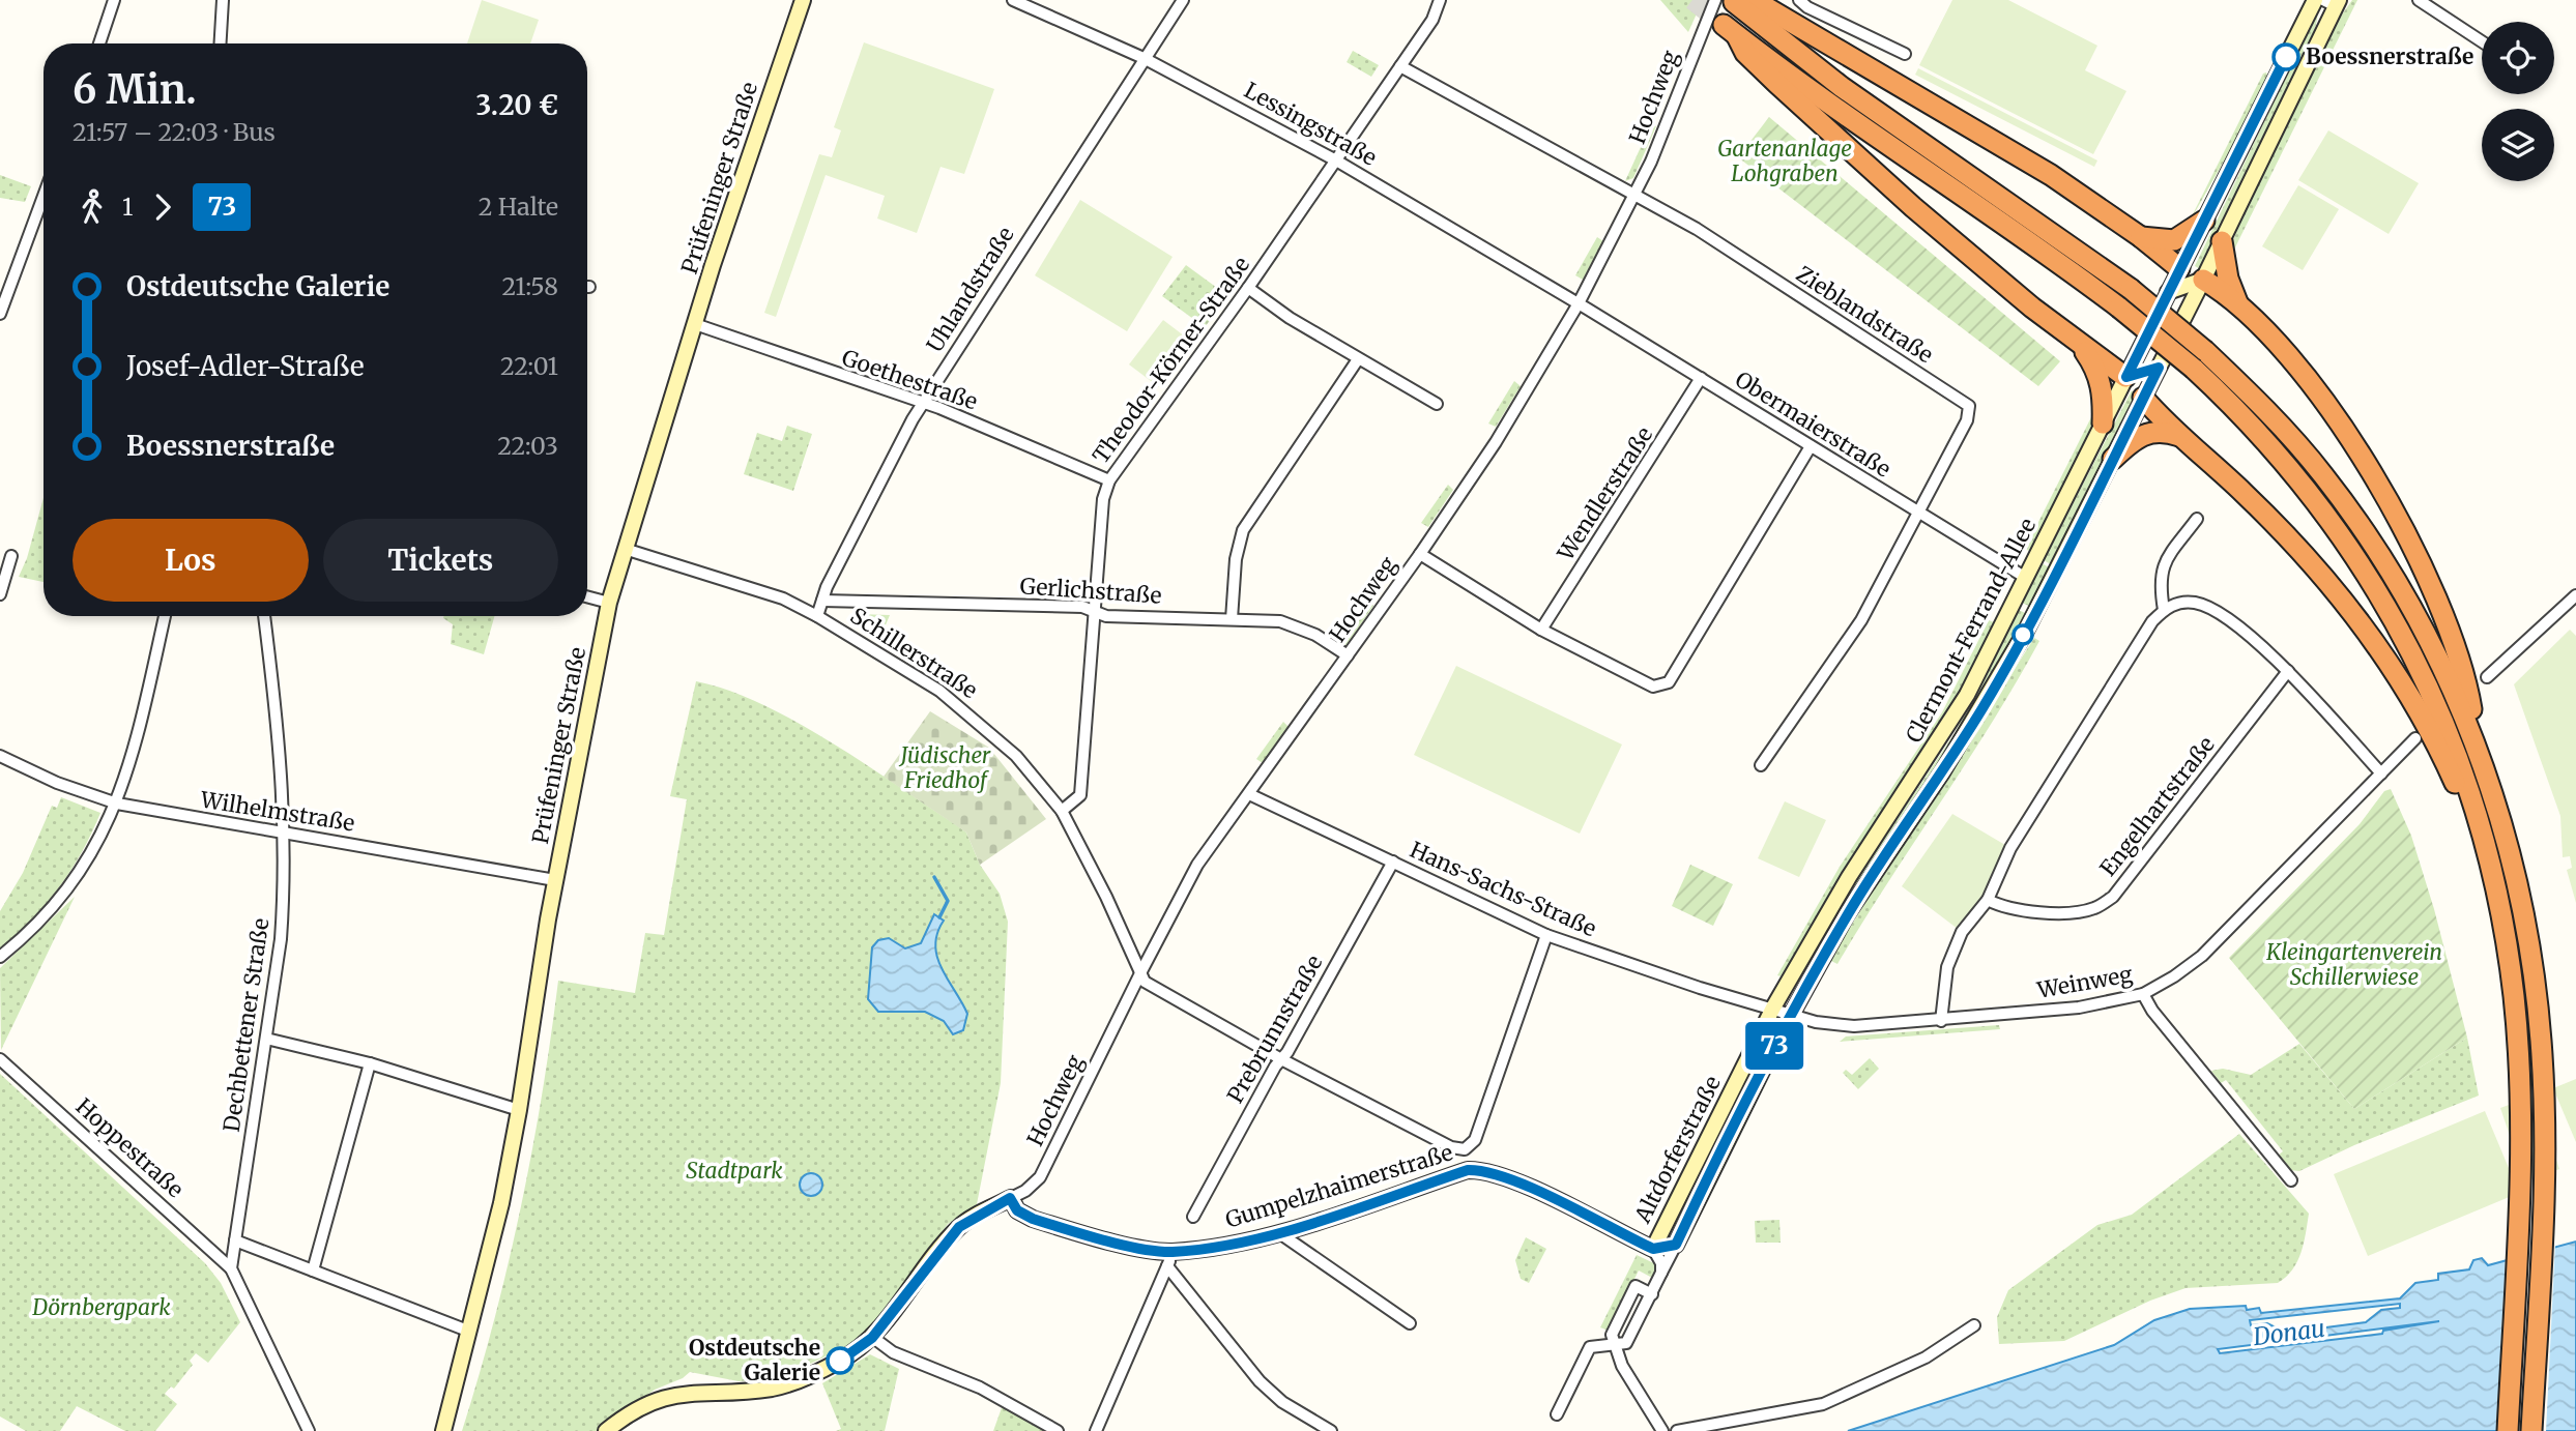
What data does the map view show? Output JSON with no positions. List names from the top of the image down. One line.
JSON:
{"streets":{"street":["Hochweg","Lessingstraße","Prüfeninger Straße","Uhlandstraße","Zieblandstraße","Theodor-Körner-Straße","Goethestraße","Obermaierstraße","Wendlerstraße","Gerlichstraße","Clermont-Ferrand-Allee","Schillerstraße","Engelhartstraße","Wilhelmstraße","Hans-Sachs-Straße","Weinweg","Dechbettener Straße","Prebrunnstraße","Hoppestraße","Altdorferstraße","Gumpelzhaimerstraße"]},"crossings":[["Hochweg","Lessingstraße"],["Hochweg","Zieblandstraße"],["Hochweg","Obermaierstraße"],["Hochweg","Gerlichstraße"],["Hochweg","Schillerstraße"],["Hochweg","Hans-Sachs-Straße"],["Hochweg","Gumpelzhaimerstraße"],["Lessingstraße","Uhlandstraße"],["Lessingstraße","Theodor-Körner-Straße"],["Lessingstraße","Obermaierstraße"],["Prüfeninger Straße","Goethestraße"],["Prüfeninger Straße","Schillerstraße"],["Prüfeninger Straße","Wilhelmstraße"],["Uhlandstraße","Goethestraße"],["Uhlandstraße","Gerlichstraße"],["Uhlandstraße","Schillerstraße"],["Zieblandstraße","Obermaierstraße"],["Theodor-Körner-Straße","Goethestraße"],["Theodor-Körner-Straße","Gerlichstraße"],["Theodor-Körner-Straße","Schillerstraße"],["Obermaierstraße","Wendlerstraße"],["Obermaierstraße","Clermont-Ferrand-Allee"],["Clermont-Ferrand-Allee","Hans-Sachs-Straße"],["Clermont-Ferrand-Allee","Weinweg"],["Clermont-Ferrand-Allee","Altdorferstraße"],["Wilhelmstraße","Dechbettener Straße"],["Hans-Sachs-Straße","Weinweg"],["Hans-Sachs-Straße","Prebrunnstraße"],["Hans-Sachs-Straße","Altdorferstraße"],["Weinweg","Altdorferstraße"],["Dechbettener Straße","Hoppestraße"],["Altdorferstraße","Gumpelzhaimerstraße"]],"water":["Donau"],"parks":["Gartenanlage Lohgraben","Jüdischer Friedhof","Kleingartenverein Schillerwiese","Stadtpark","Dörnbergpark"],"places":["Boessnerstraße","Ostdeutsche Galerie"],"lines":["bus line 73"],"page":{"on_map":"73","heading":["6 Min.","21:57 – 22:03 · Bus","3.20 €"],"legs":["1","73","2 Halte"],"list":[{"name":"Ostdeutsche Galerie","value":"21:58"},{"name":"Josef-Adler-Straße","value":"22:01"},{"name":"Boessnerstraße","value":"22:03"}],"buttons":["Los","Tickets"]}}
